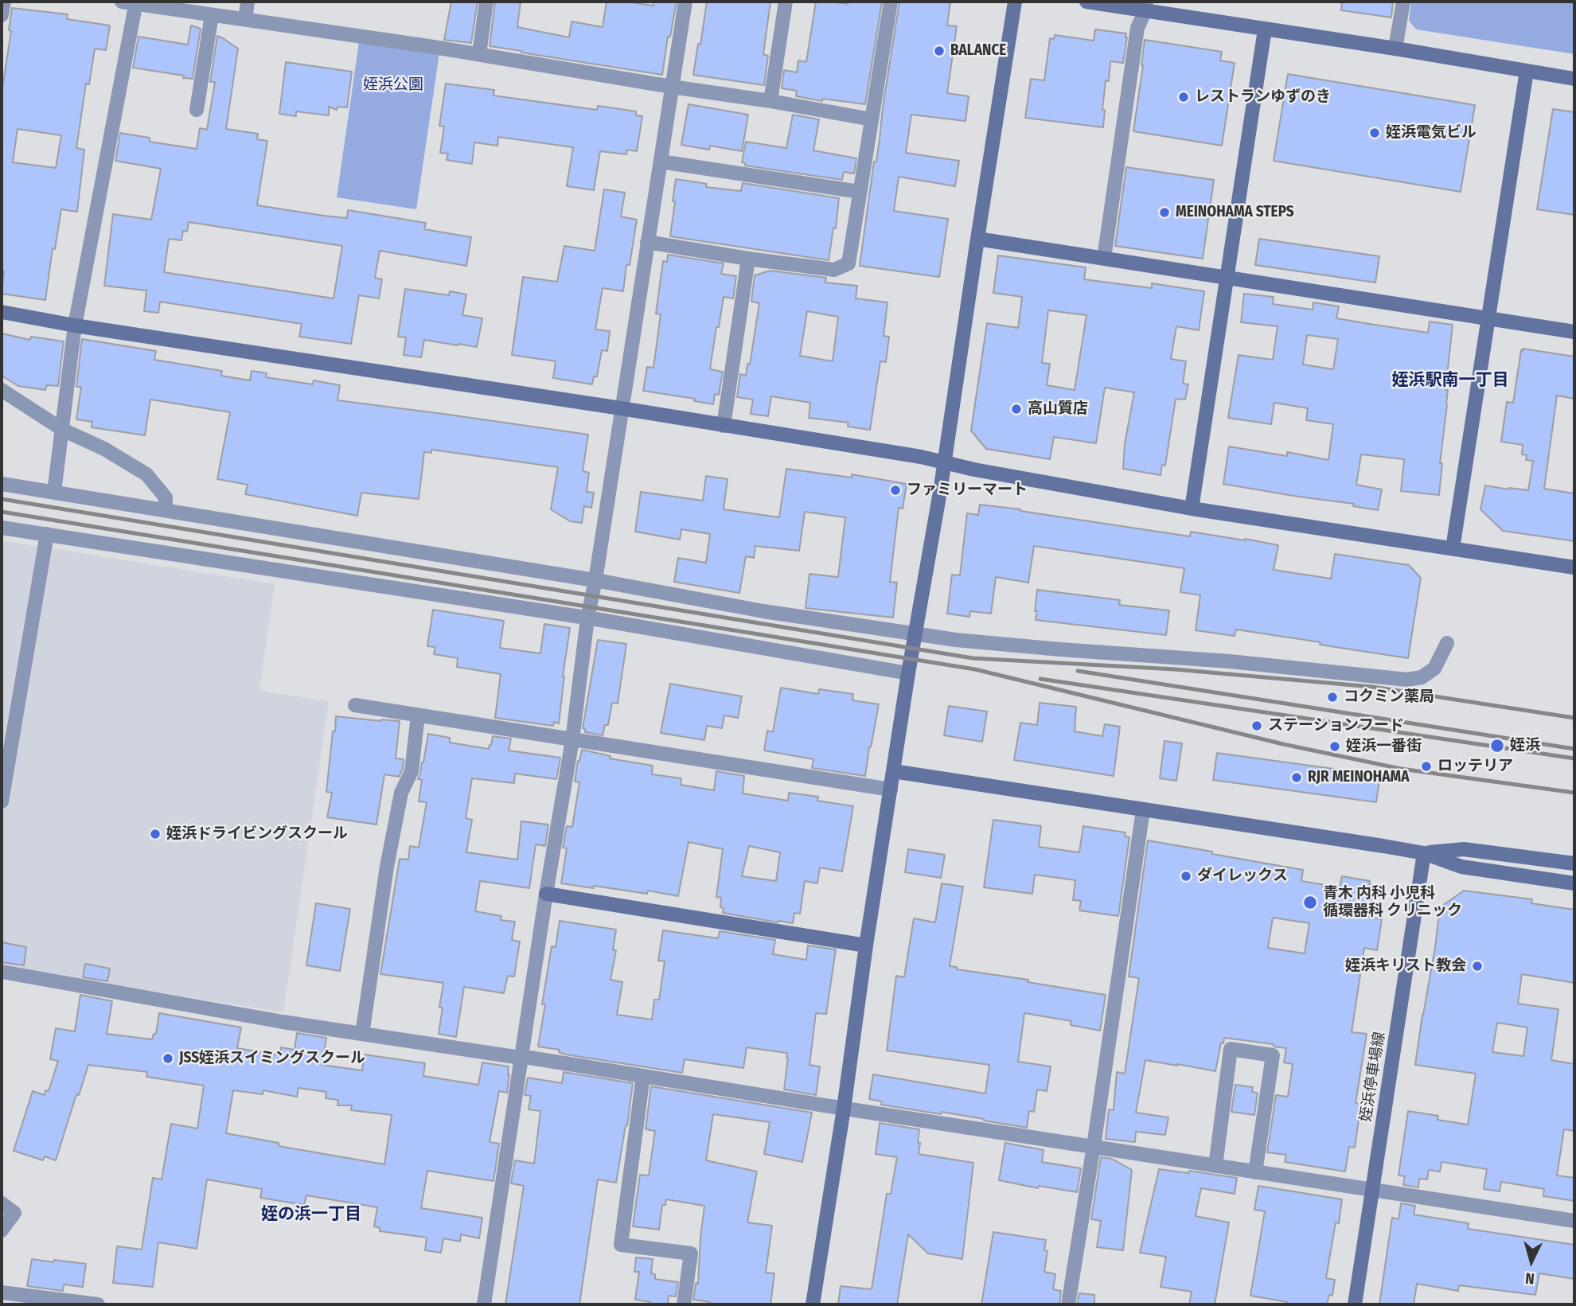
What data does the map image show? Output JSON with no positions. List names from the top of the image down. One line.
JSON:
{"streets":{"street":["姪浜停車場線"]},"districts":["姪浜駅南一丁目","姪の浜一丁目"],"parks":["姪浜公園"],"places":["BALANCE","レストランゆずのき","姪浜電気ビル","MEINOHAMA STEPS","高山質店","ファミリーマート","コクミン薬局","ステーションフード","姪浜","姪浜一番街","ロッテリア","RJR MEINOHAMA","姪浜ドライビングスクール","ダイレックス","青木 内科 小児科 循環器科 クリニック","姪浜キリスト教会","JSS姪浜スイミングスクール"],"north":"bottom"}
